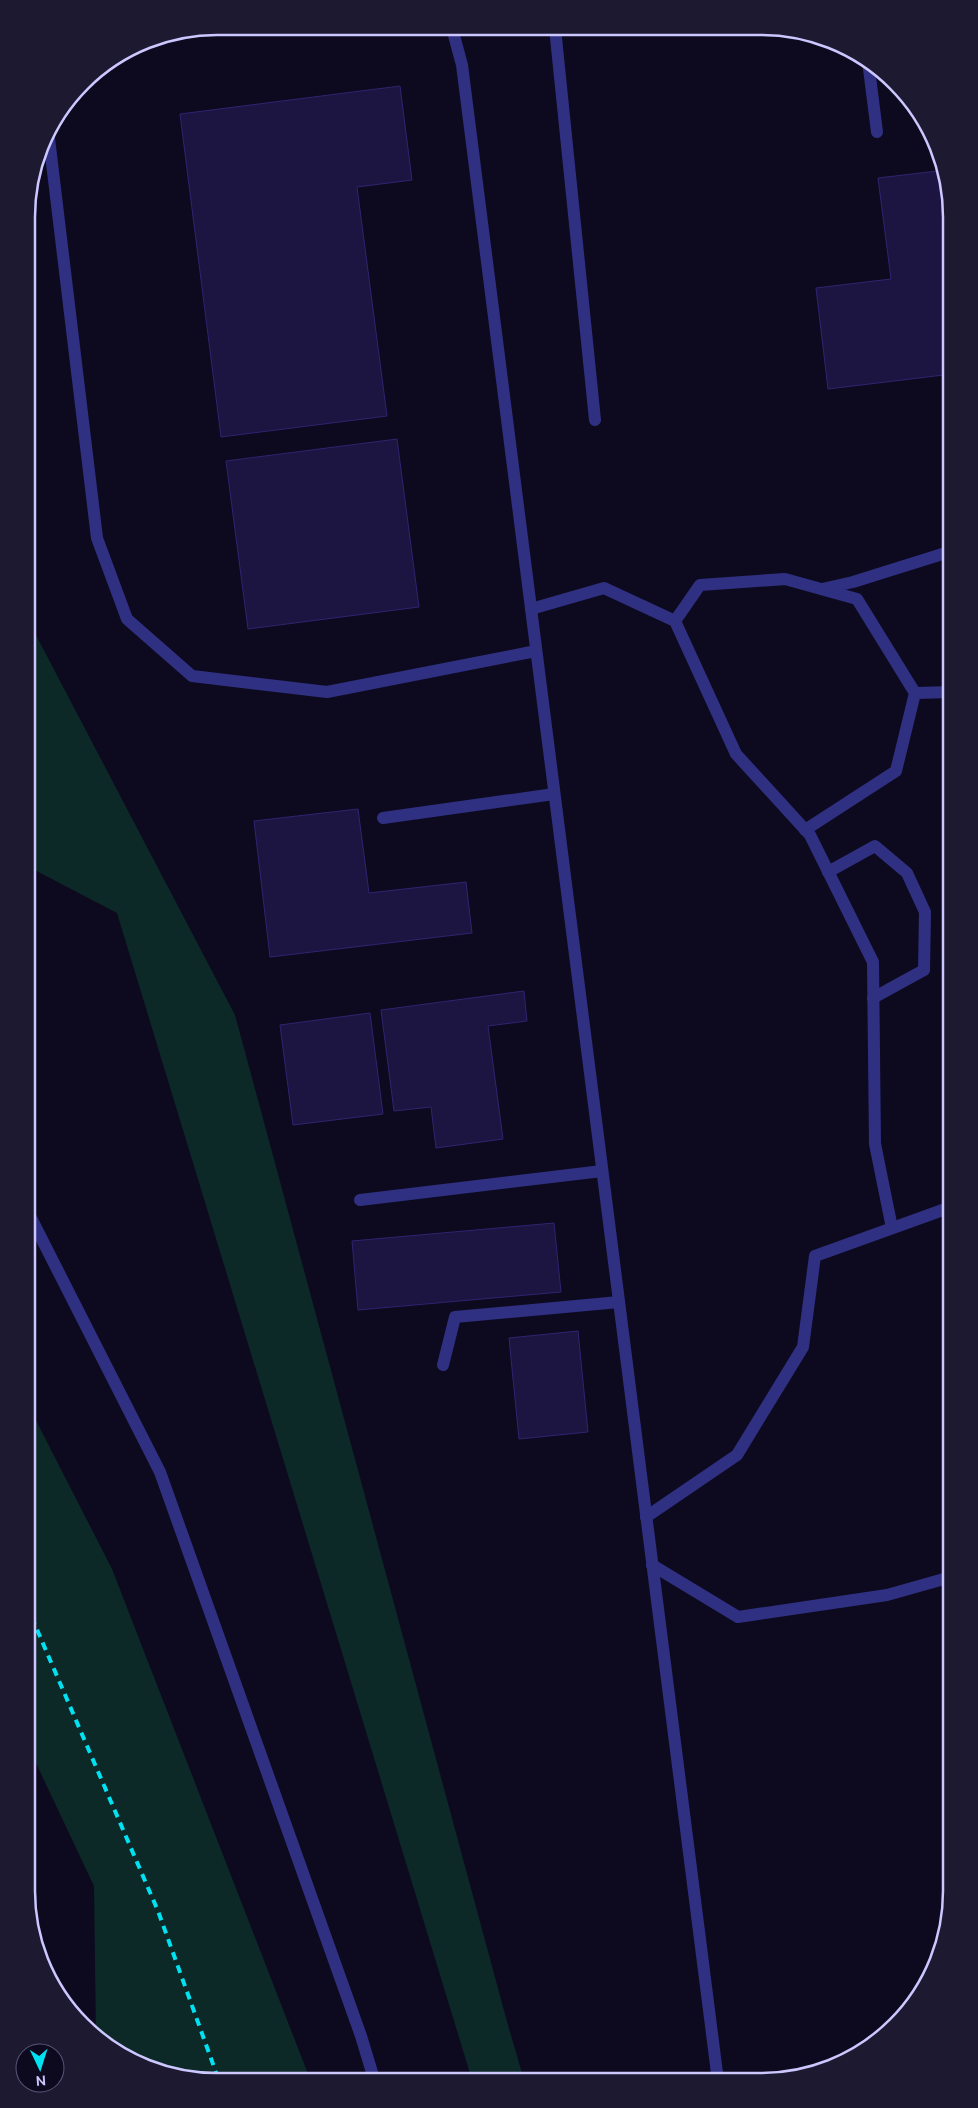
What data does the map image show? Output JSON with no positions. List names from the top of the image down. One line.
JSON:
{"north":"bottom"}
